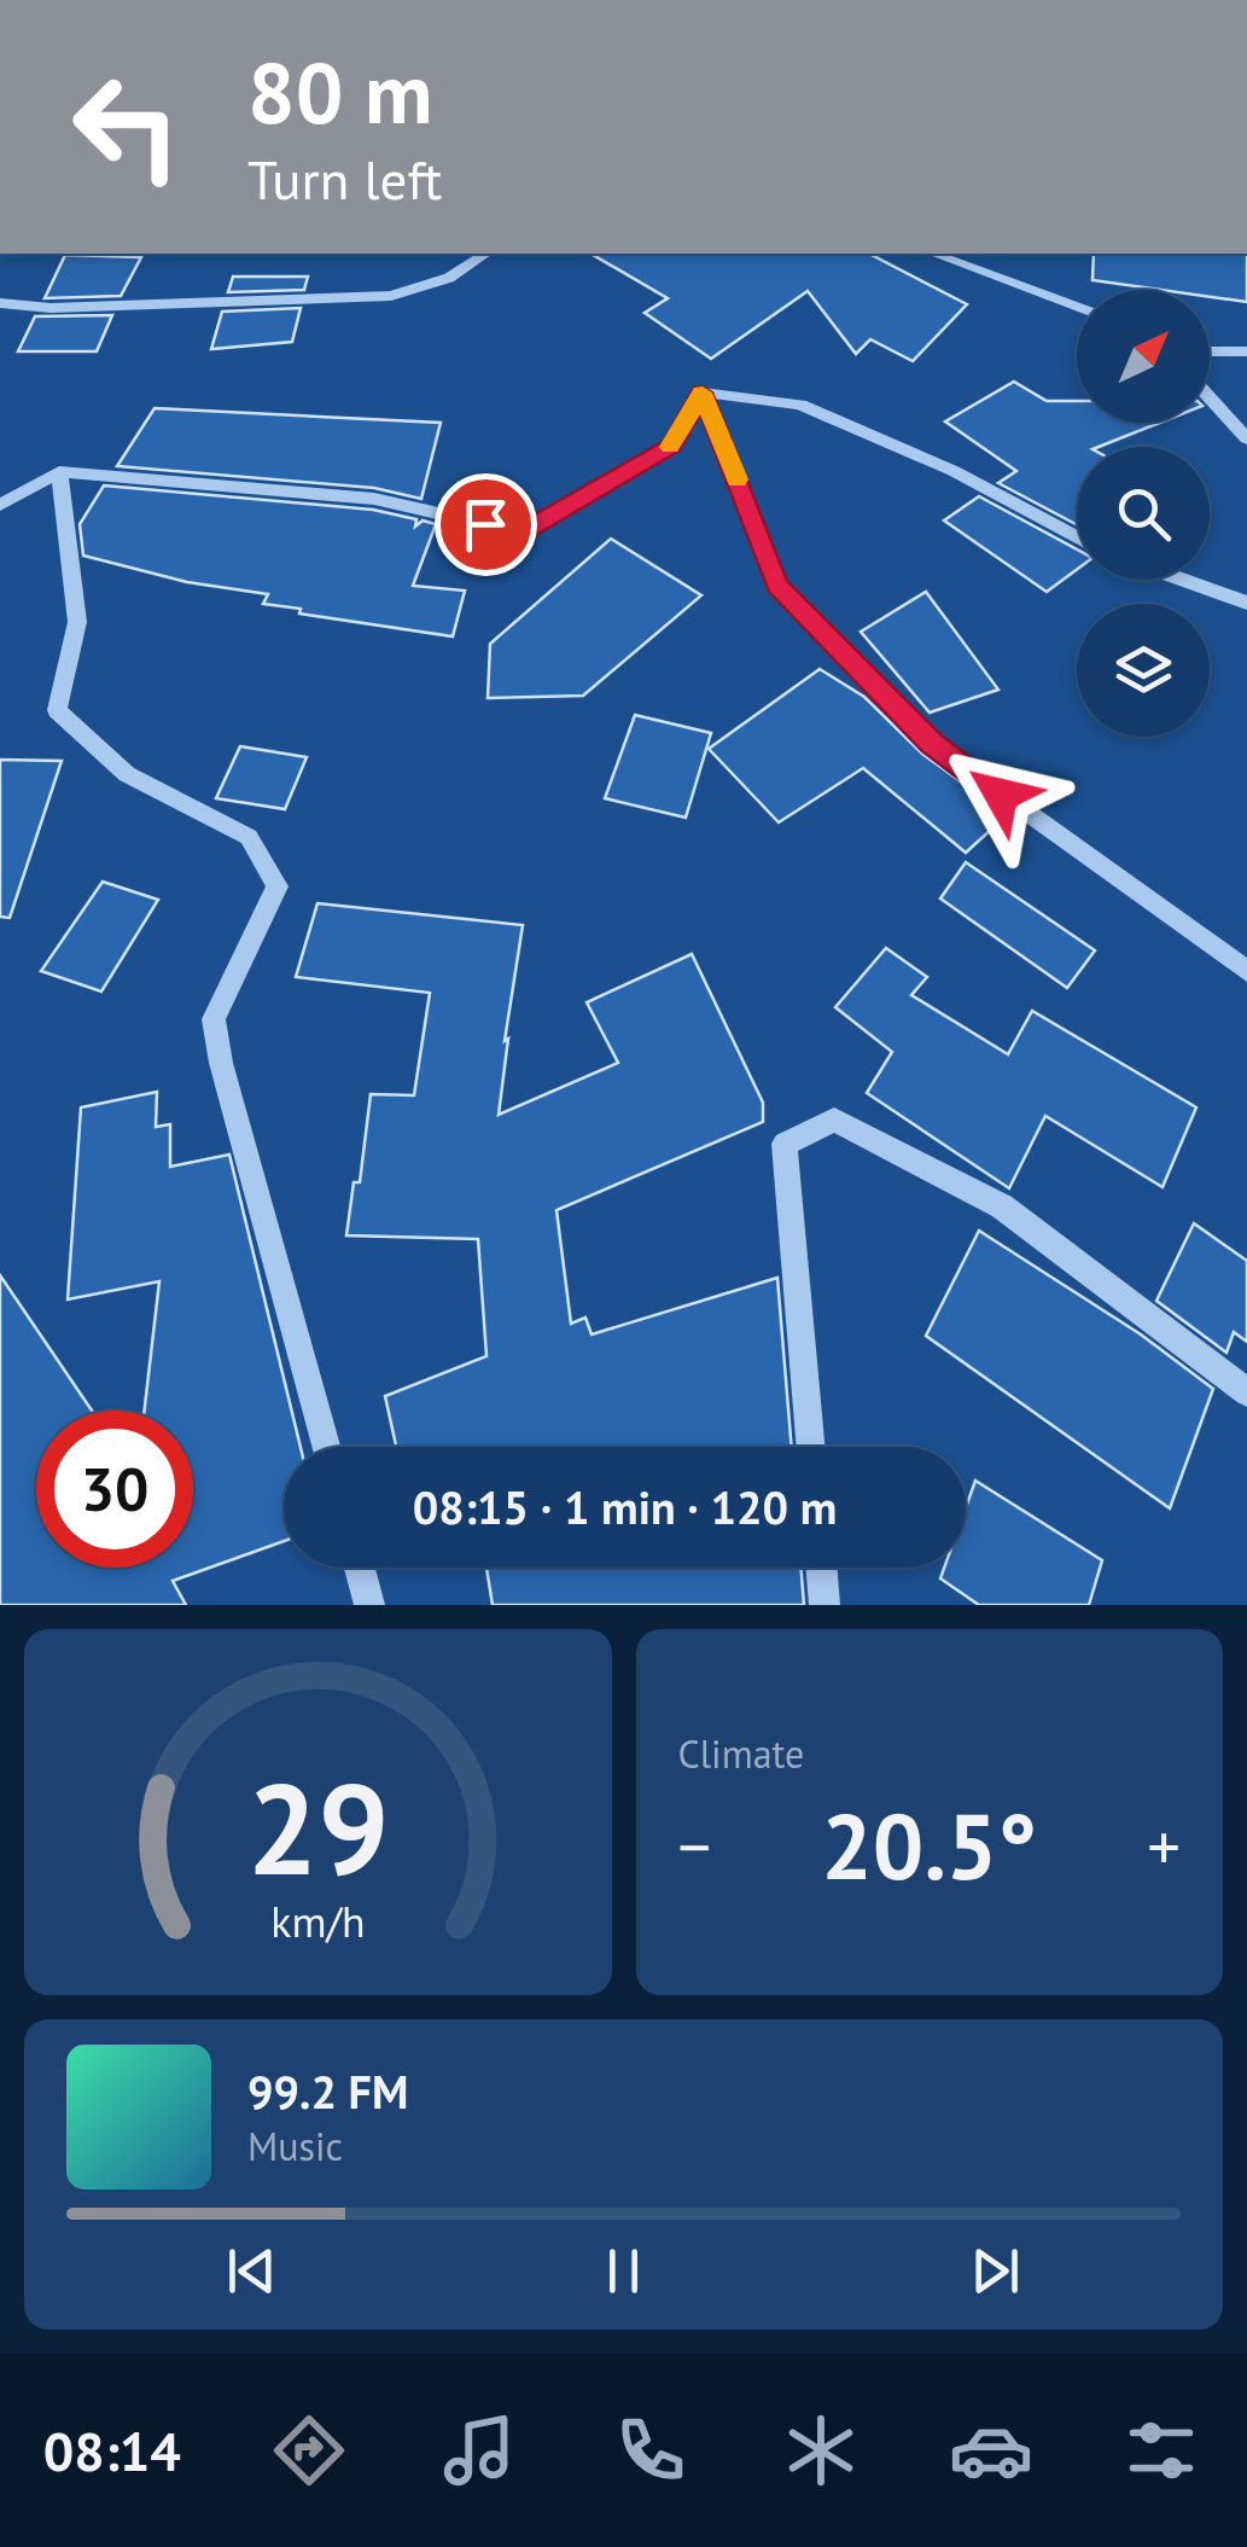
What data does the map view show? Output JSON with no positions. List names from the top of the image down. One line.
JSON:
{"north":"top right","page":{"turn":["80 m","Turn left"],"limit":"30","trip":"08:15 · 1 min · 120 m","tile":"Climate","heat":["−","20.5°","+"],"song":["99.2 FM","Music"],"tabs":"08:14","gauge":["29","km/h"]}}
